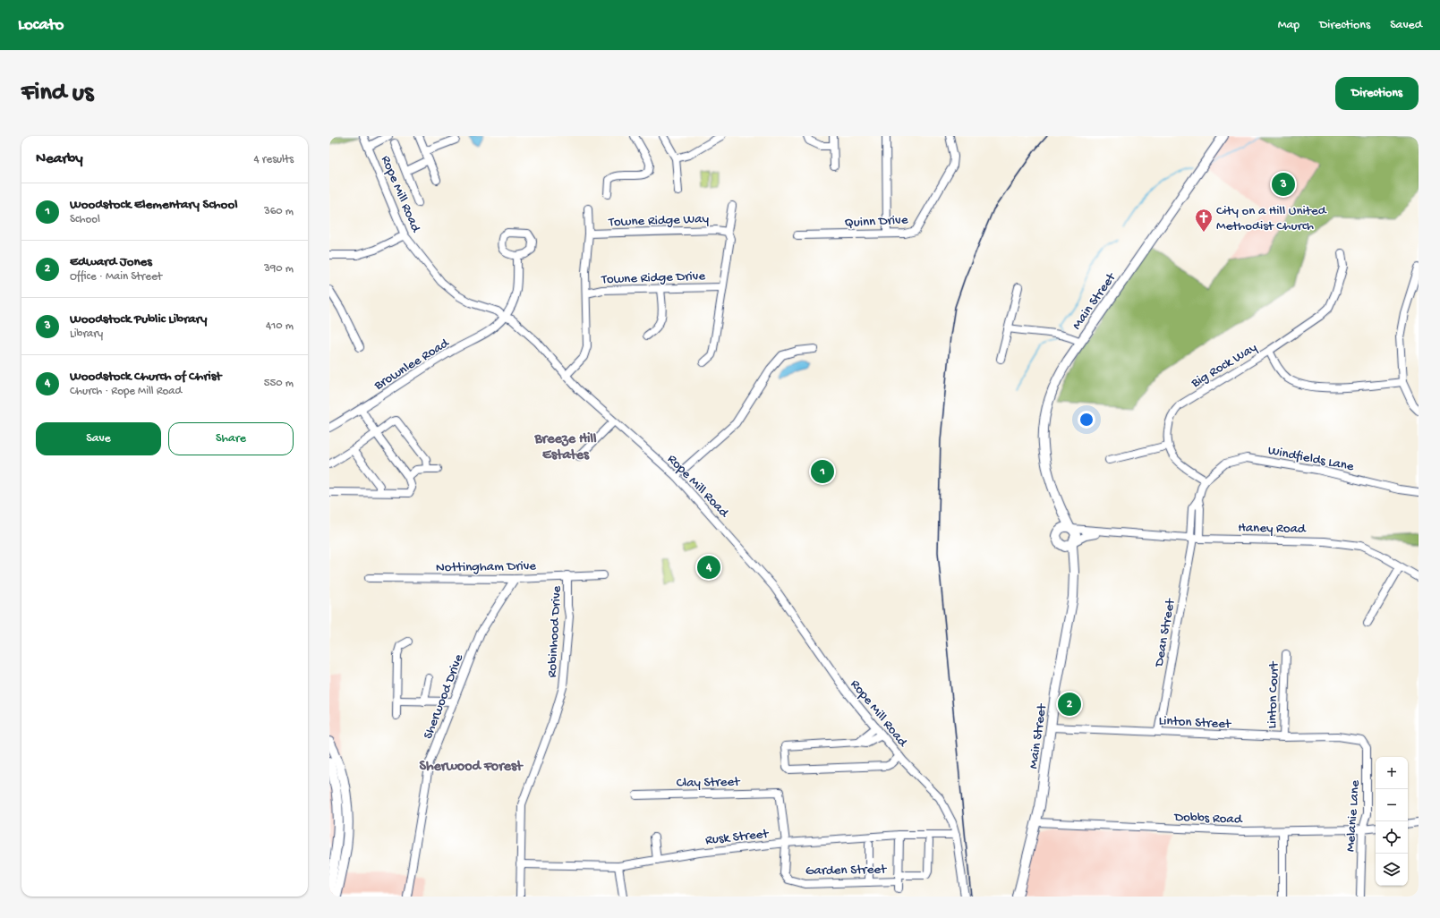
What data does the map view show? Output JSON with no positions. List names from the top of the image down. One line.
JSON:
{"streets":{"main road":["Main Street"],"street":["Rope Mill Road","Towne Ridge Way","Quinn Drive","Towne Ridge Drive","Brownlee Road","Big Rock Way","Windfields Lane","Haney Road","Nottingham Drive","Robinhood Drive","Dean Street","Linton Court","Sherwood Drive","Linton Street","Clay Street","Melanie Lane","Dobbs Road","Rusk Street","Garden Street"]},"crossings":[["Rope Mill Road","Brownlee Road"],["Rope Mill Road","Rusk Street"],["Towne Ridge Way","Towne Ridge Drive"],["Main Street","Haney Road"],["Main Street","Linton Street"],["Main Street","Dobbs Road"],["Haney Road","Dean Street"],["Nottingham Drive","Robinhood Drive"],["Nottingham Drive","Sherwood Drive"],["Robinhood Drive","Rusk Street"],["Dean Street","Linton Street"],["Linton Court","Linton Street"],["Linton Street","Melanie Lane"],["Clay Street","Garden Street"],["Melanie Lane","Dobbs Road"],["Rusk Street","Garden Street"]],"districts":["Breeze Hill Estates","Sherwood Forest"],"places":{"church":["City on a Hill United Methodist Church"]},"page":{"header":"Locato","nav":["Map","Directions","Saved"],"buttons":["Directions",["Save","Share"]],"title":"Find us","heading":["Nearby","4 results"],"pins":["3","1","4","2"],"list":[{"mark":"1","name":"Woodstock Elementary School","note":"School","value":"360 m"},{"mark":"2","name":"Edward Jones","note":"Office · Main Street","value":"390 m"},{"mark":"3","name":"Woodstock Public Library","note":"Library","value":"410 m"},{"mark":"4","name":"Woodstock Church of Christ","note":"Church · Rope Mill Road","value":"550 m"}],"map_buttons":["+","−"]}}
